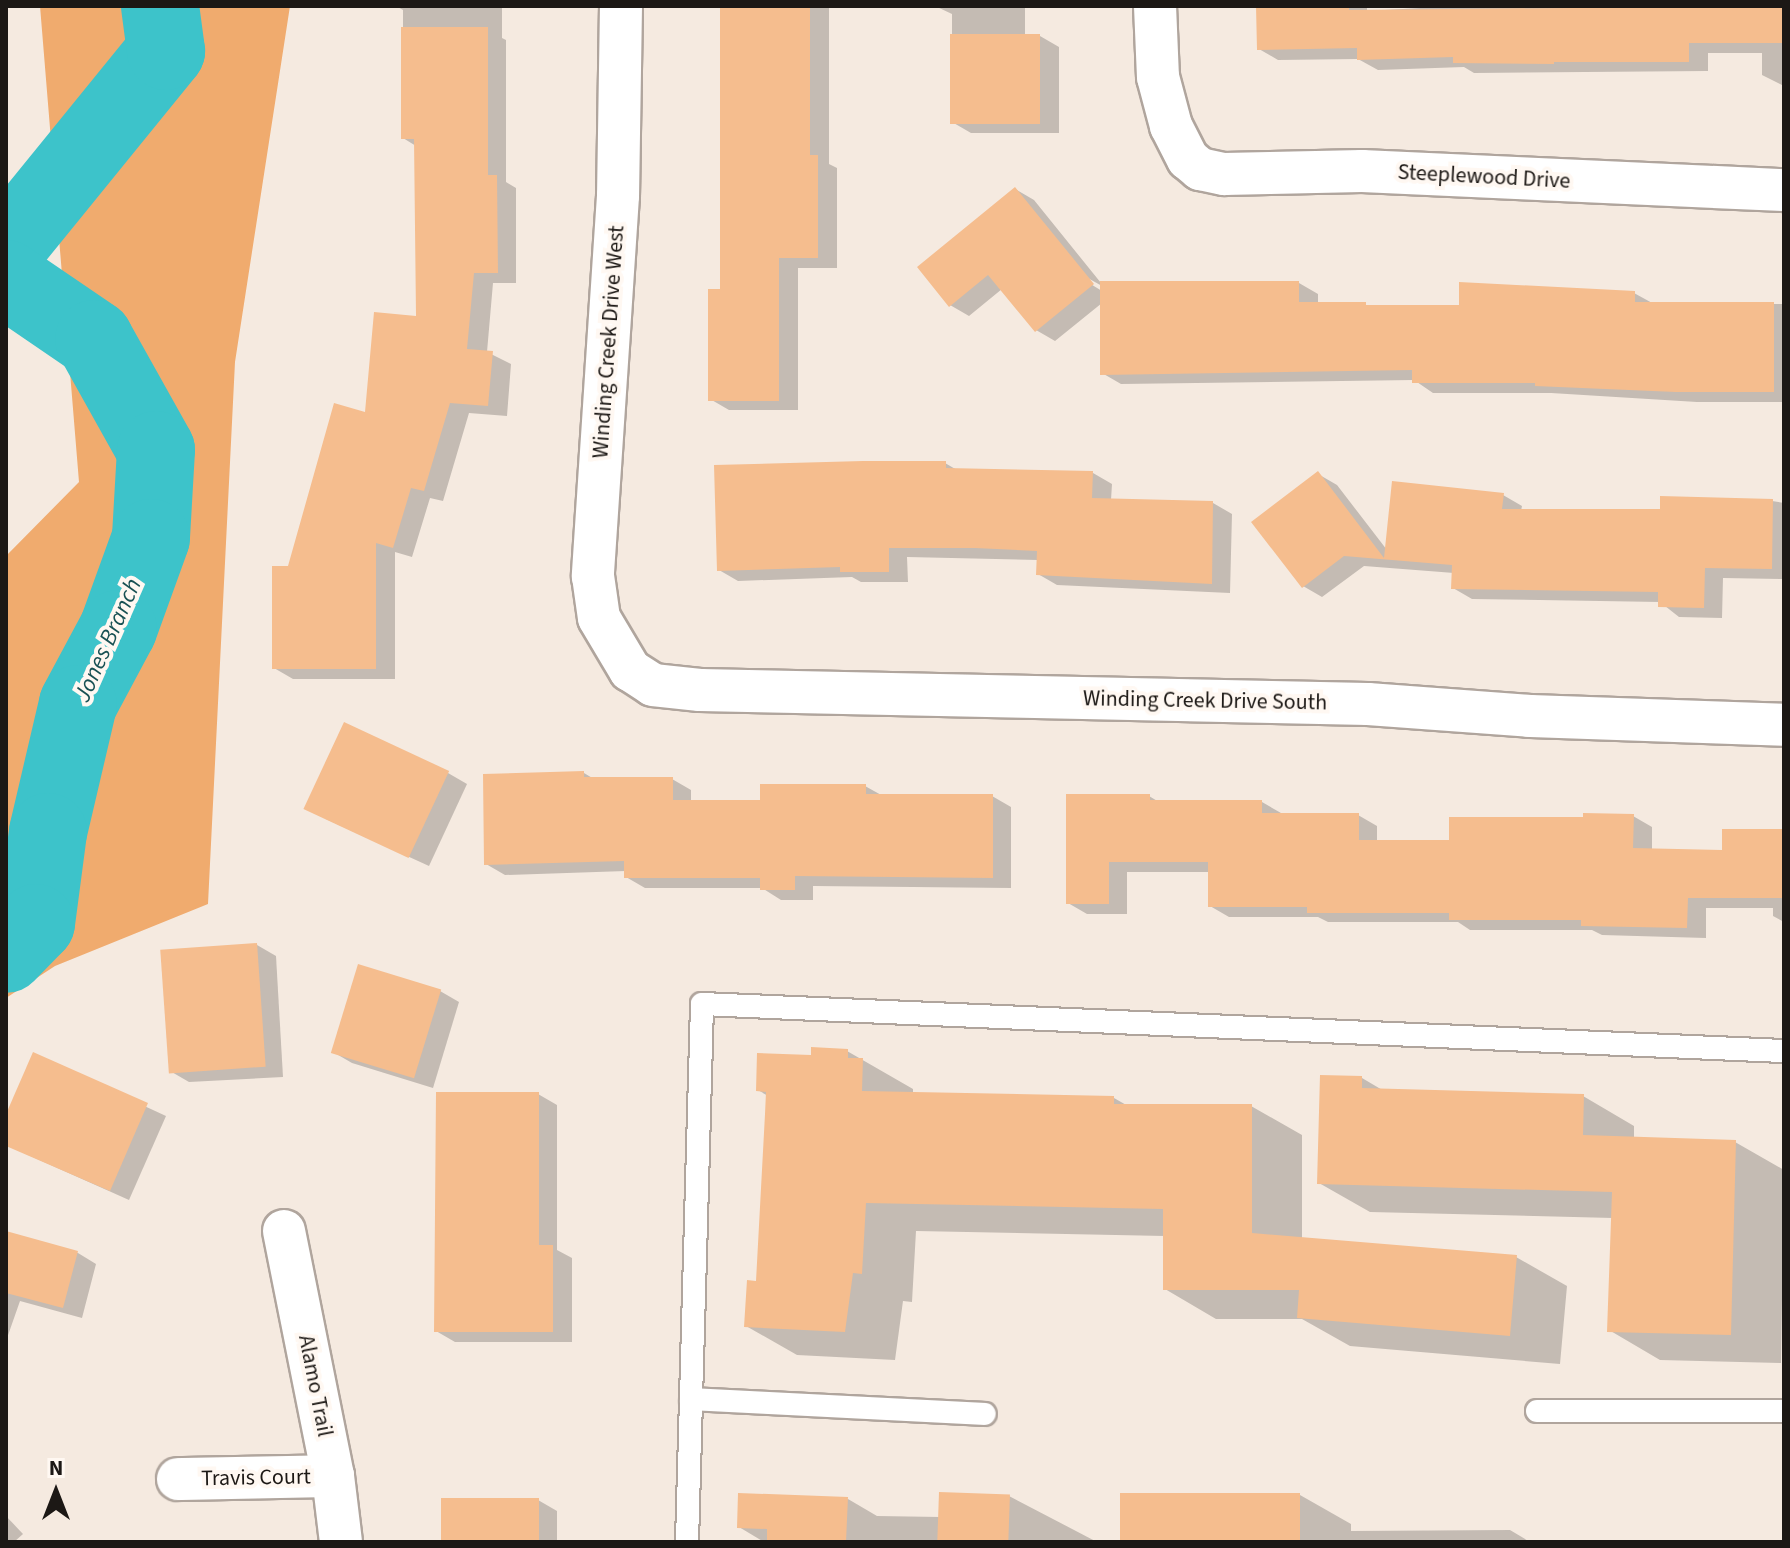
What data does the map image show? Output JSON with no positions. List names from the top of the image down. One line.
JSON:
{"streets":{"street":["Steeplewood Drive","Winding Creek Drive West","Winding Creek Drive South","Alamo Trail","Travis Court"]},"crossings":[["Winding Creek Drive West","Winding Creek Drive South"],["Alamo Trail","Travis Court"]],"water":["Jones Branch"],"north":"top"}
